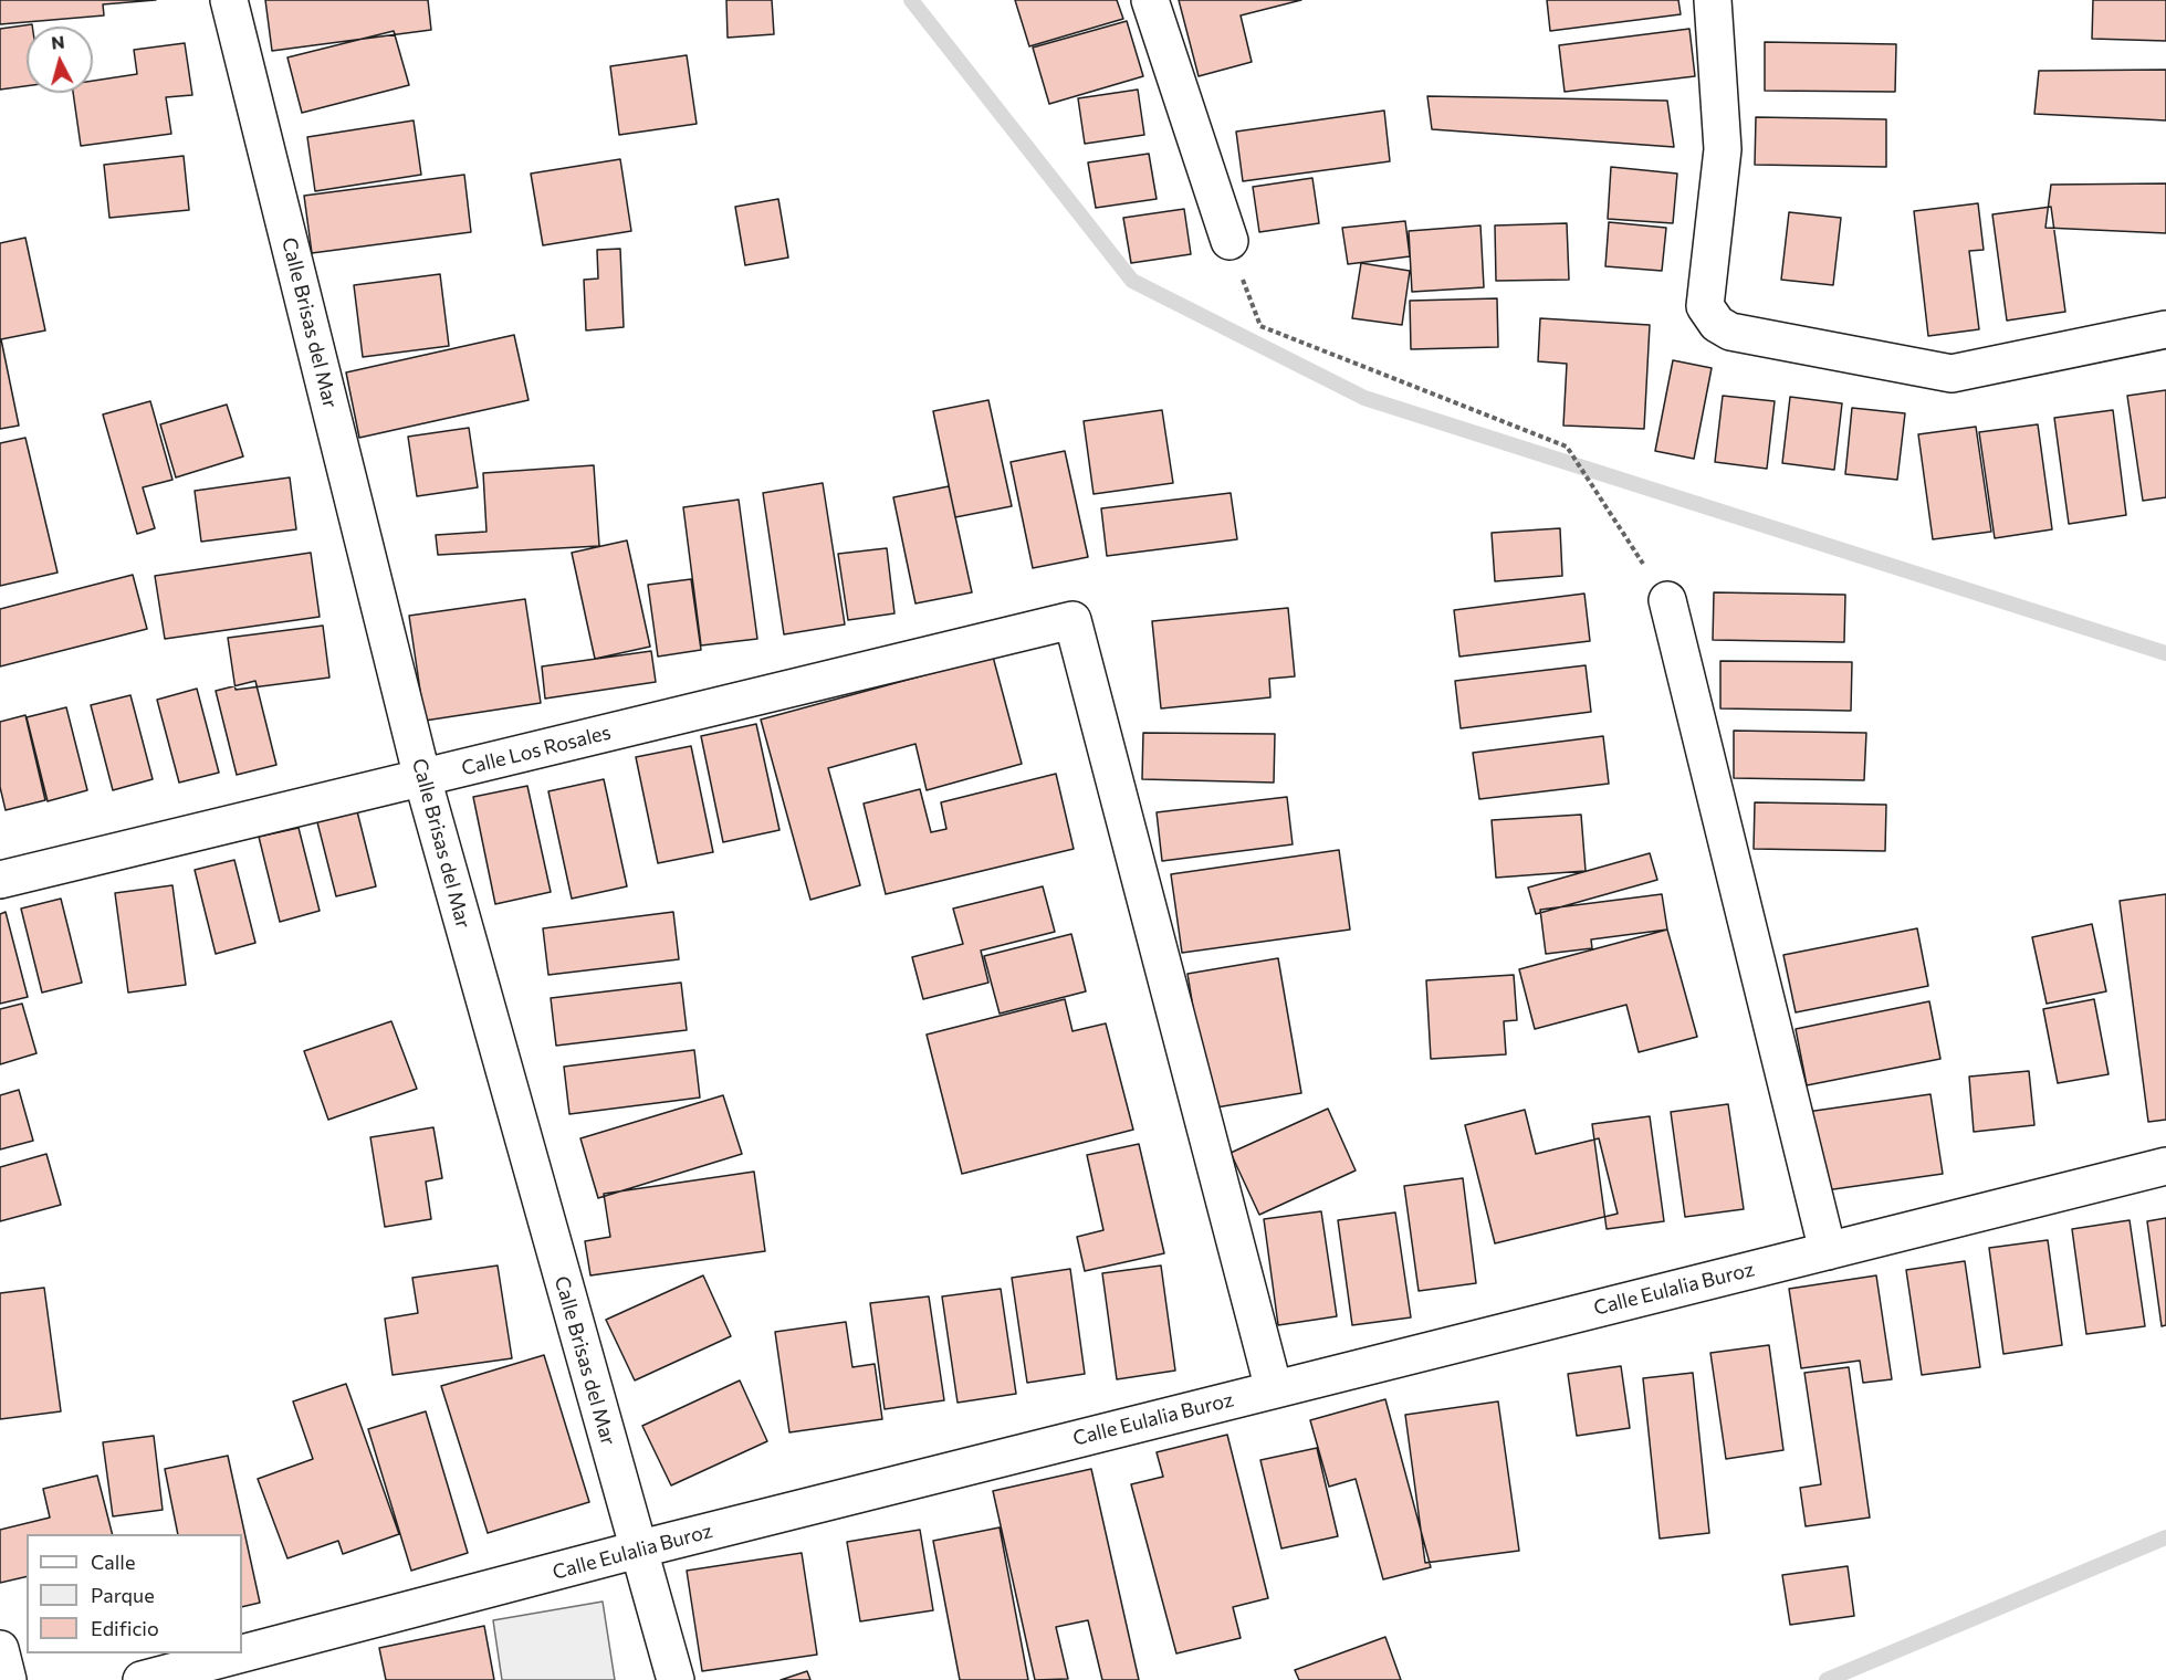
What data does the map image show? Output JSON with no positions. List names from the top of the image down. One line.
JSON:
{"streets":{"street":["Calle Brisas del Mar","Calle Los Rosales","Calle Eulalia Buroz"]},"crossings":[["Calle Brisas del Mar","Calle Los Rosales"],["Calle Brisas del Mar","Calle Eulalia Buroz"],["Calle Los Rosales","Calle Eulalia Buroz"]],"legend":["Calle","Parque","Edificio"],"north":"top"}
